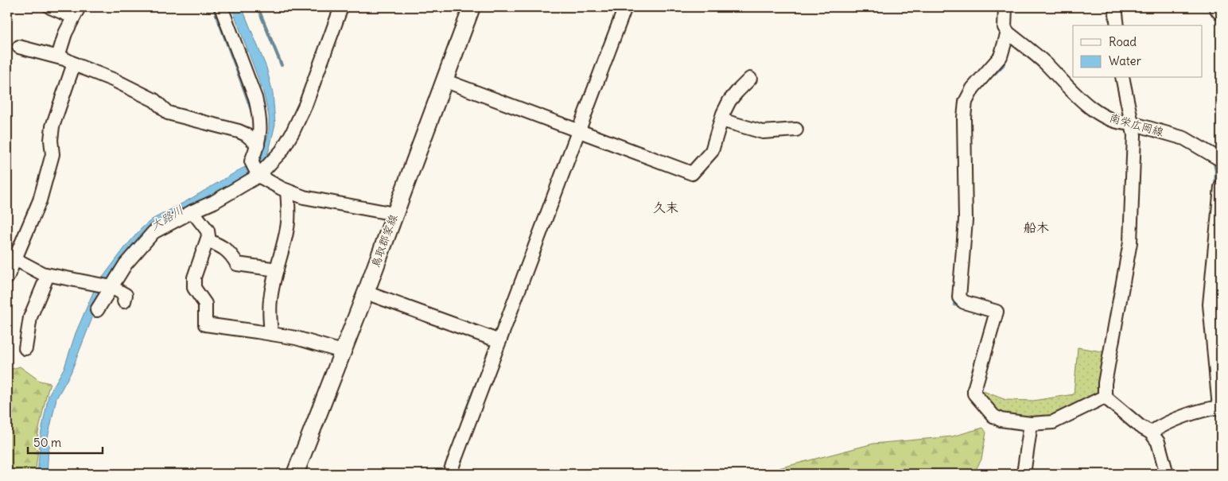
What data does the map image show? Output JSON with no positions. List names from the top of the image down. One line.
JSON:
{"streets":{"main road":["鳥取郡家線"],"street":["南栄広岡線"]},"districts":["久末","船木"],"water":["大路川"],"legend":["Road","Water"],"scale_bar":"50 m"}
